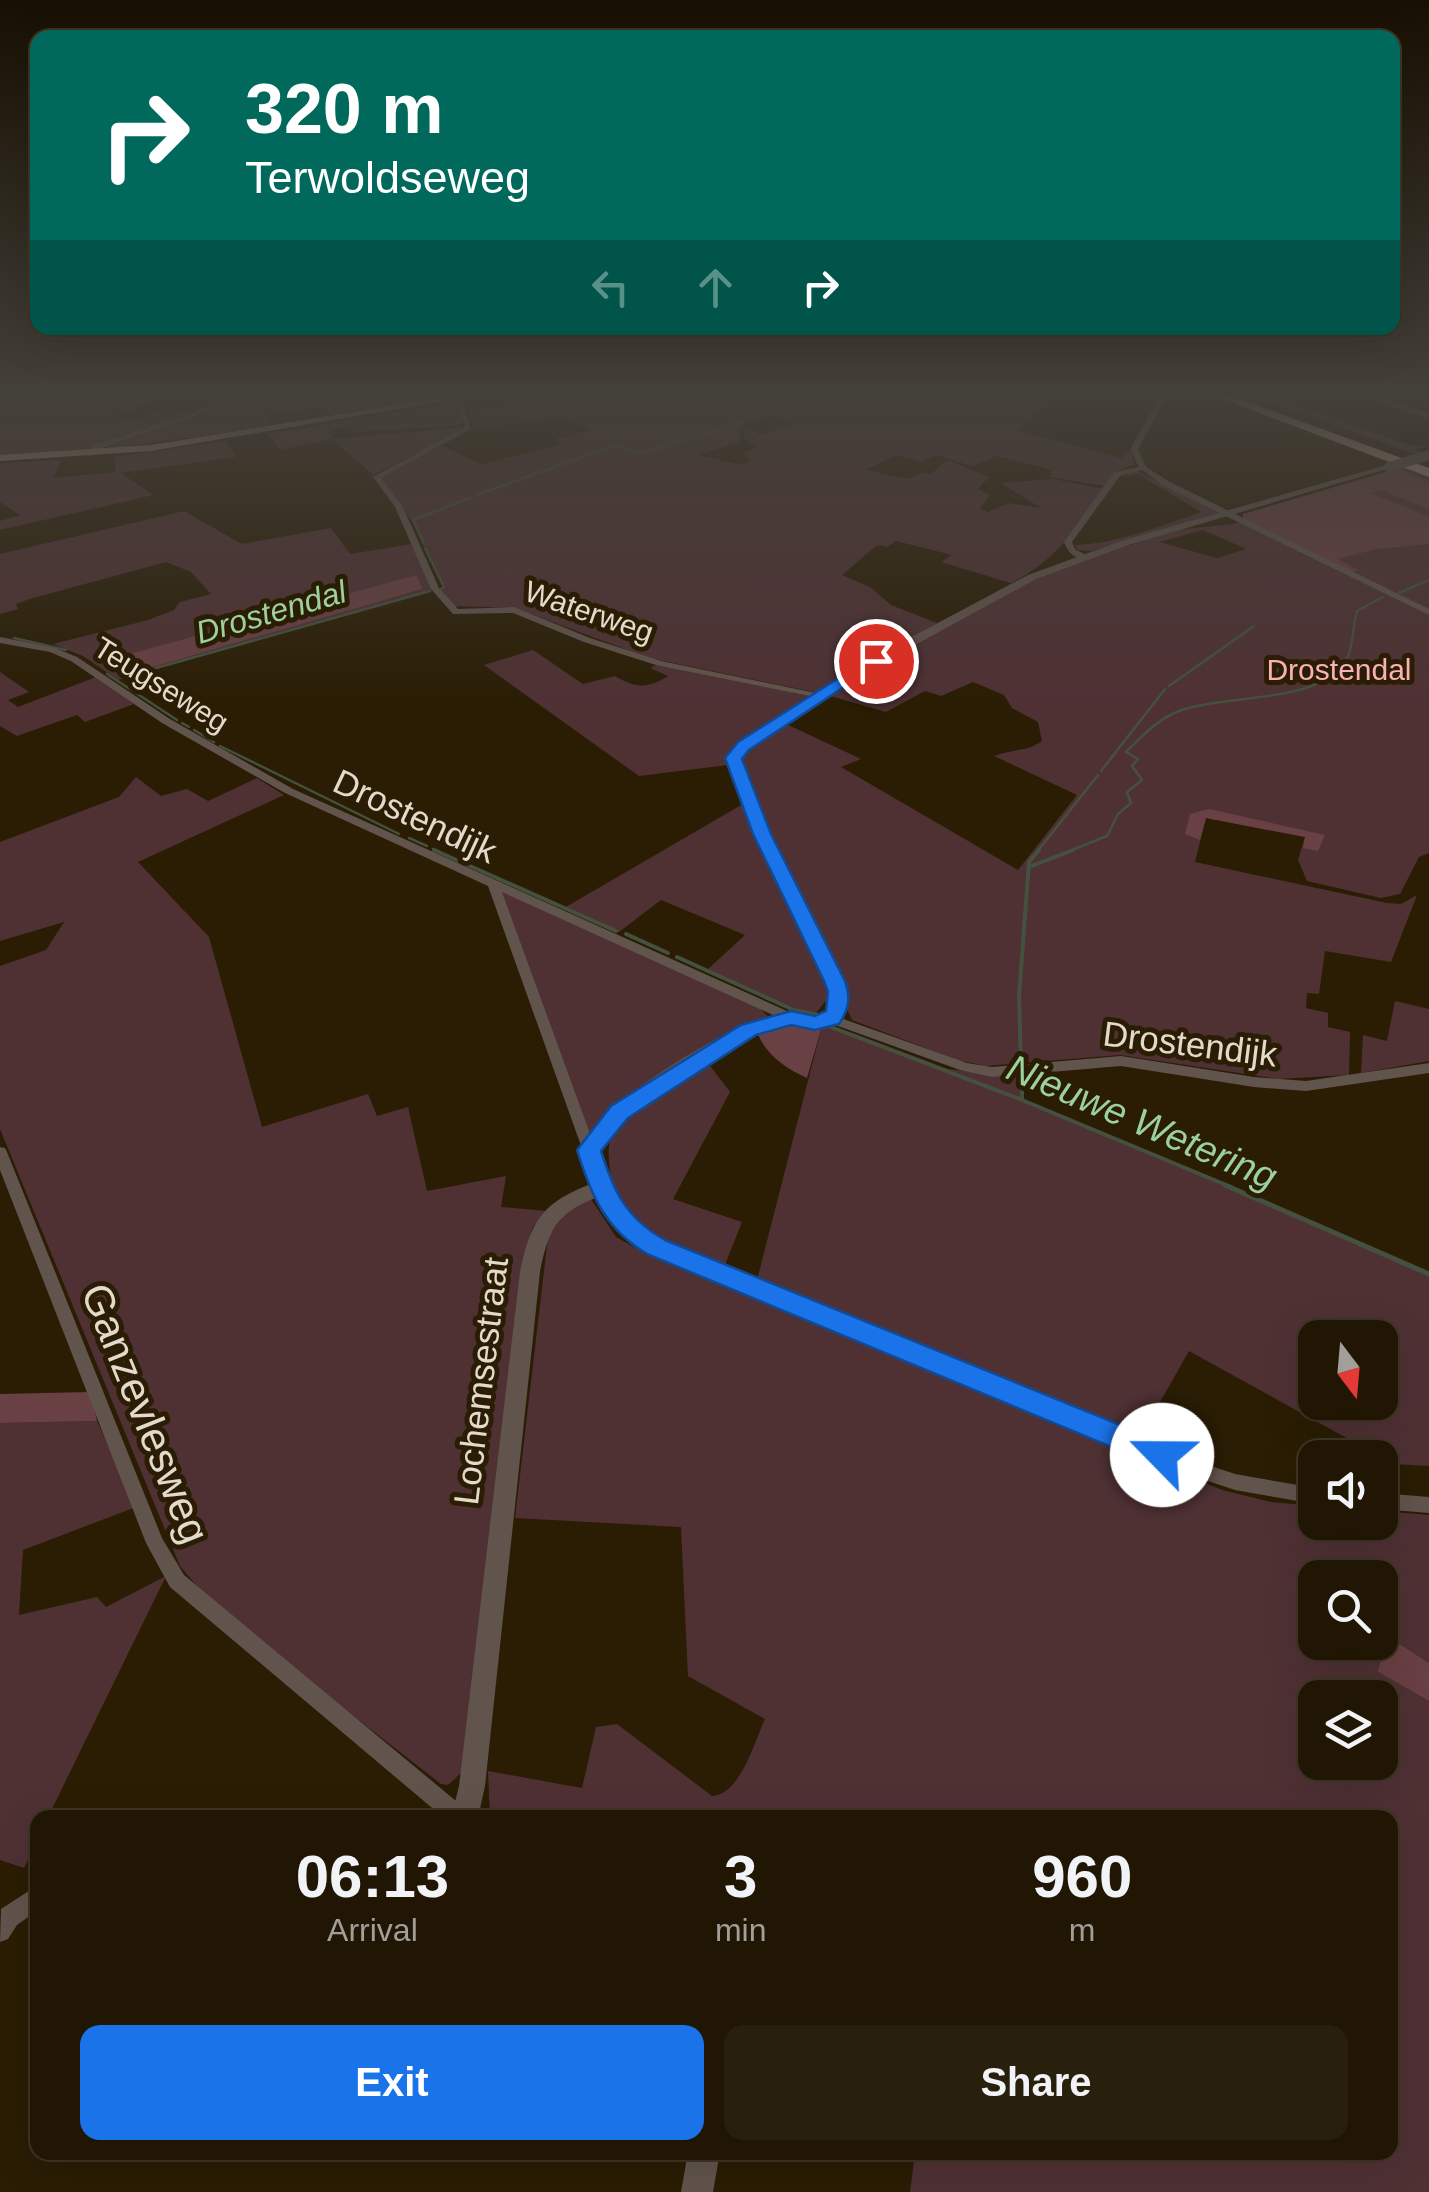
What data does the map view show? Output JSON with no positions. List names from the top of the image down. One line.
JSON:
{"streets":{"street":["Waterweg","Teugseweg","Drostendijk","Lochemsestraat","Ganzevlesweg"]},"crossings":[["Teugseweg","Drostendijk"]],"water":["Drostendal","Nieuwe Wetering"],"parks":["Drostendal"],"north":"bottom","page":{"turn":["320 m","Terwoldseweg"],"eta":["06:13","Arrival","3","min","960","m"],"buttons":["Exit","Share"]}}
